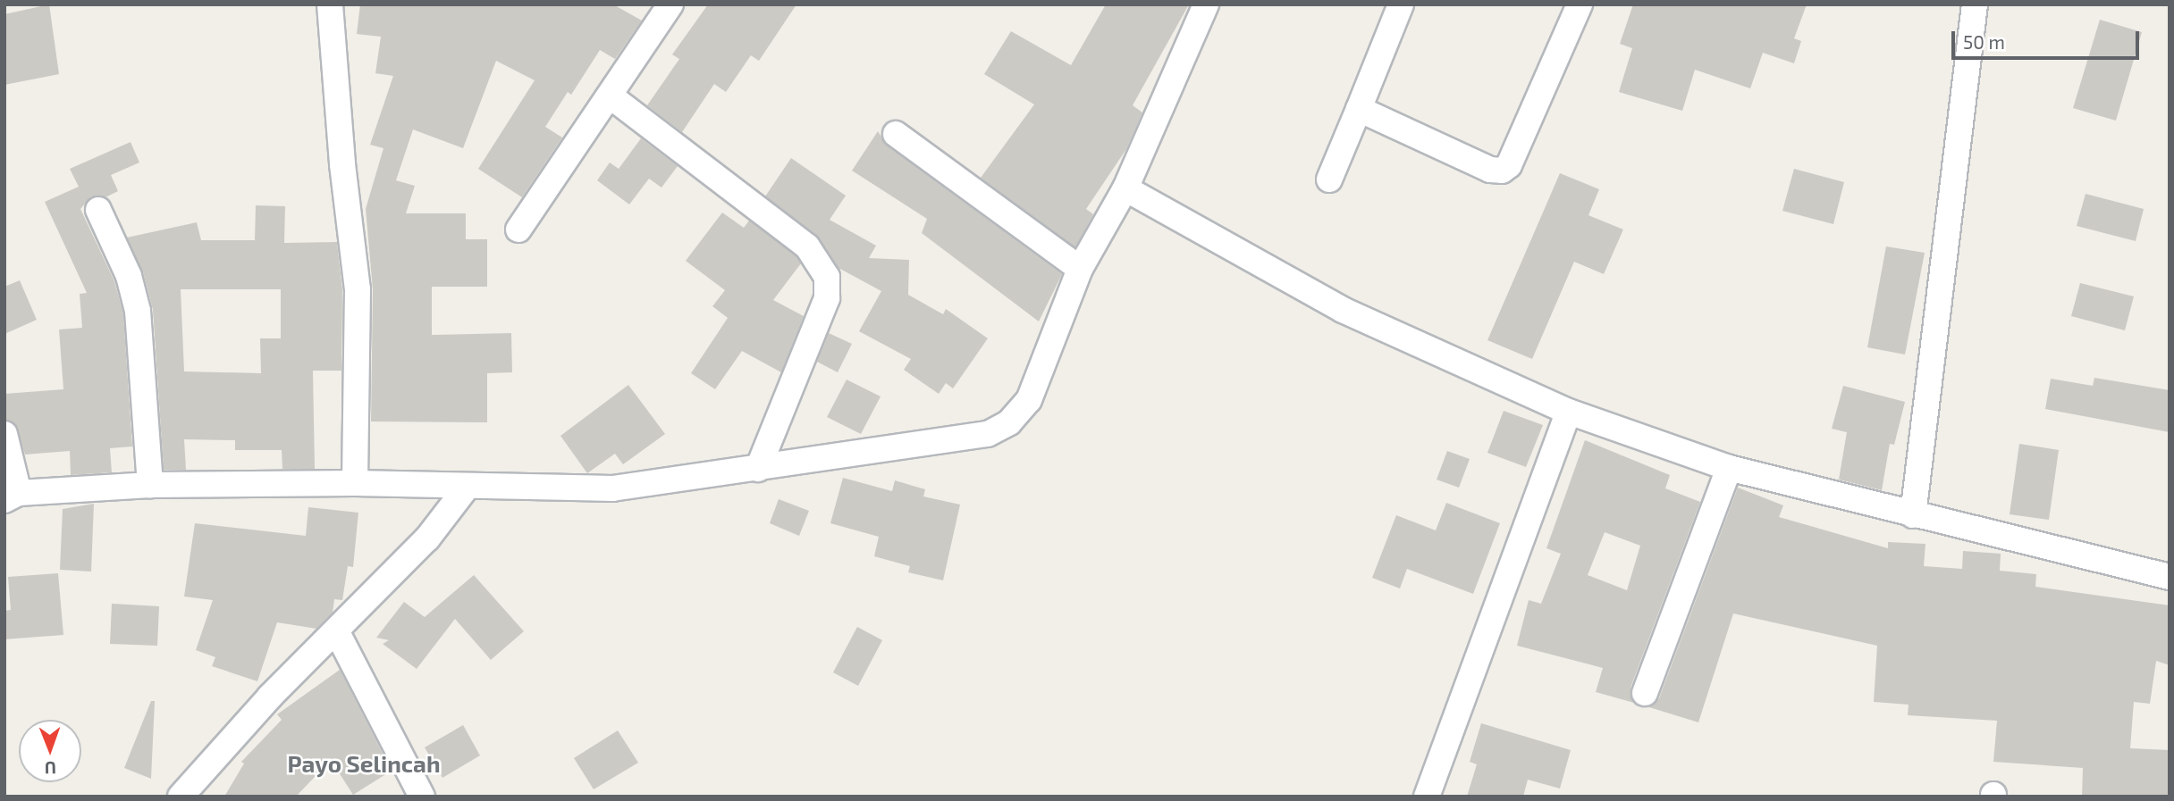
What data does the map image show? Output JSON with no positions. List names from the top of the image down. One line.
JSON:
{"districts":["Payo Selincah"],"scale_bar":"50 m","north":"bottom"}
